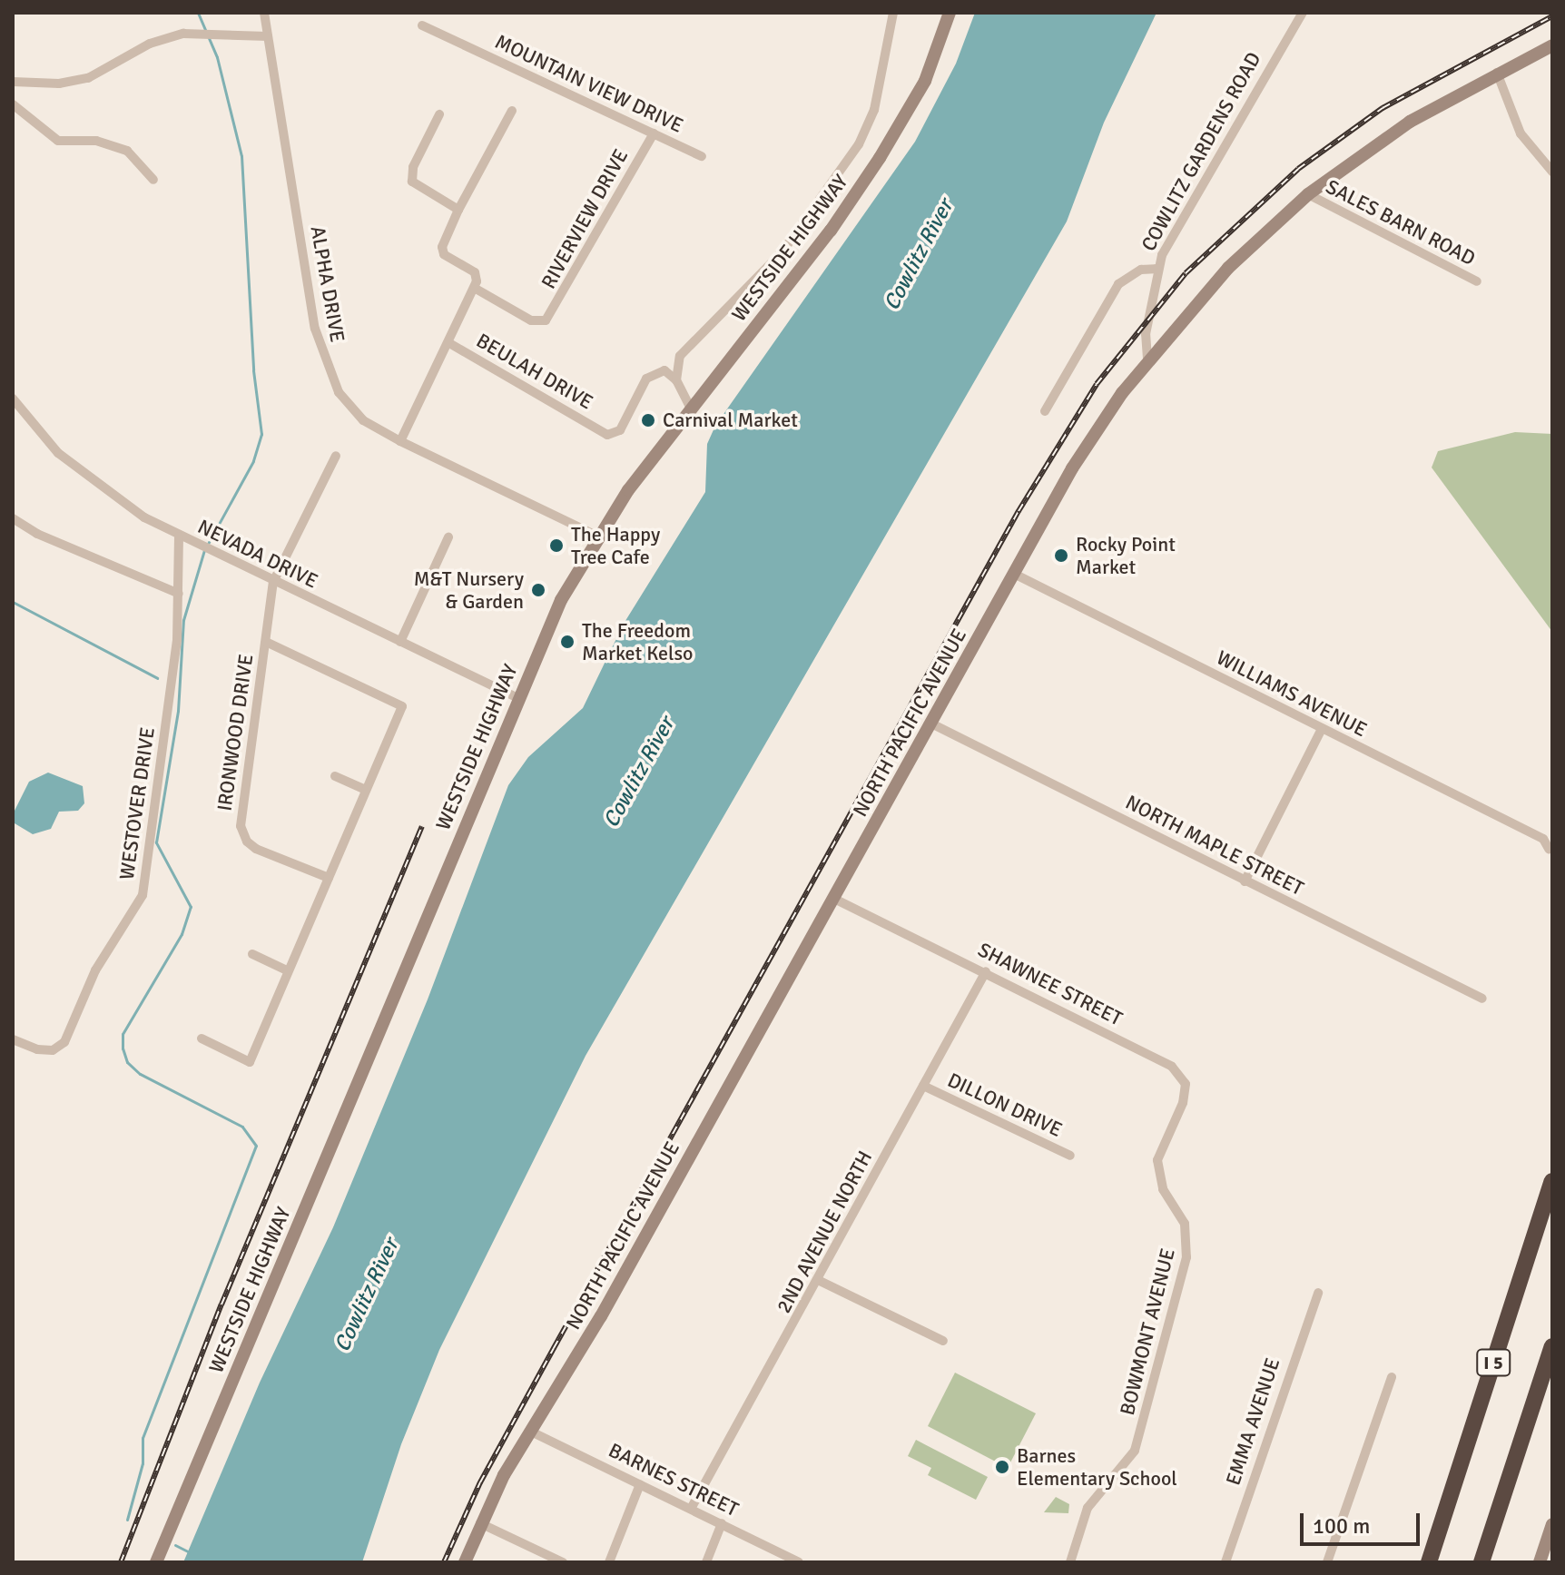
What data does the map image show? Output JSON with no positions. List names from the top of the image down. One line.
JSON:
{"streets":{"highway":["I 5"],"street":["MOUNTAIN VIEW DRIVE","COWLITZ GARDENS ROAD","RIVERVIEW DRIVE","SALES BARN ROAD","WESTSIDE HIGHWAY","ALPHA DRIVE","BEULAH DRIVE","NEVADA DRIVE","WILLIAMS AVENUE","NORTH PACIFIC AVENUE","IRONWOOD DRIVE","WESTOVER DRIVE","NORTH MAPLE STREET","SHAWNEE STREET","DILLON DRIVE","2ND AVENUE NORTH","BOWMONT AVENUE","EMMA AVENUE","BARNES STREET"]},"crossings":[["MOUNTAIN VIEW DRIVE","RIVERVIEW DRIVE"],["COWLITZ GARDENS ROAD","NORTH PACIFIC AVENUE"],["RIVERVIEW DRIVE","BEULAH DRIVE"],["SALES BARN ROAD","NORTH PACIFIC AVENUE"],["WESTSIDE HIGHWAY","ALPHA DRIVE"],["WESTSIDE HIGHWAY","NEVADA DRIVE"],["NEVADA DRIVE","IRONWOOD DRIVE"],["NEVADA DRIVE","WESTOVER DRIVE"],["WILLIAMS AVENUE","NORTH PACIFIC AVENUE"],["NORTH PACIFIC AVENUE","NORTH MAPLE STREET"],["NORTH PACIFIC AVENUE","SHAWNEE STREET"],["NORTH PACIFIC AVENUE","BARNES STREET"],["SHAWNEE STREET","2ND AVENUE NORTH"],["SHAWNEE STREET","BOWMONT AVENUE"],["DILLON DRIVE","2ND AVENUE NORTH"],["2ND AVENUE NORTH","BARNES STREET"]],"water":["Cowlitz River"],"places":["Carnival Market","The Happy Tree Cafe","Rocky Point Market","M&T Nursery & Garden","The Freedom Market Kelso","Barnes Elementary School"],"scale_bar":"100 m"}
